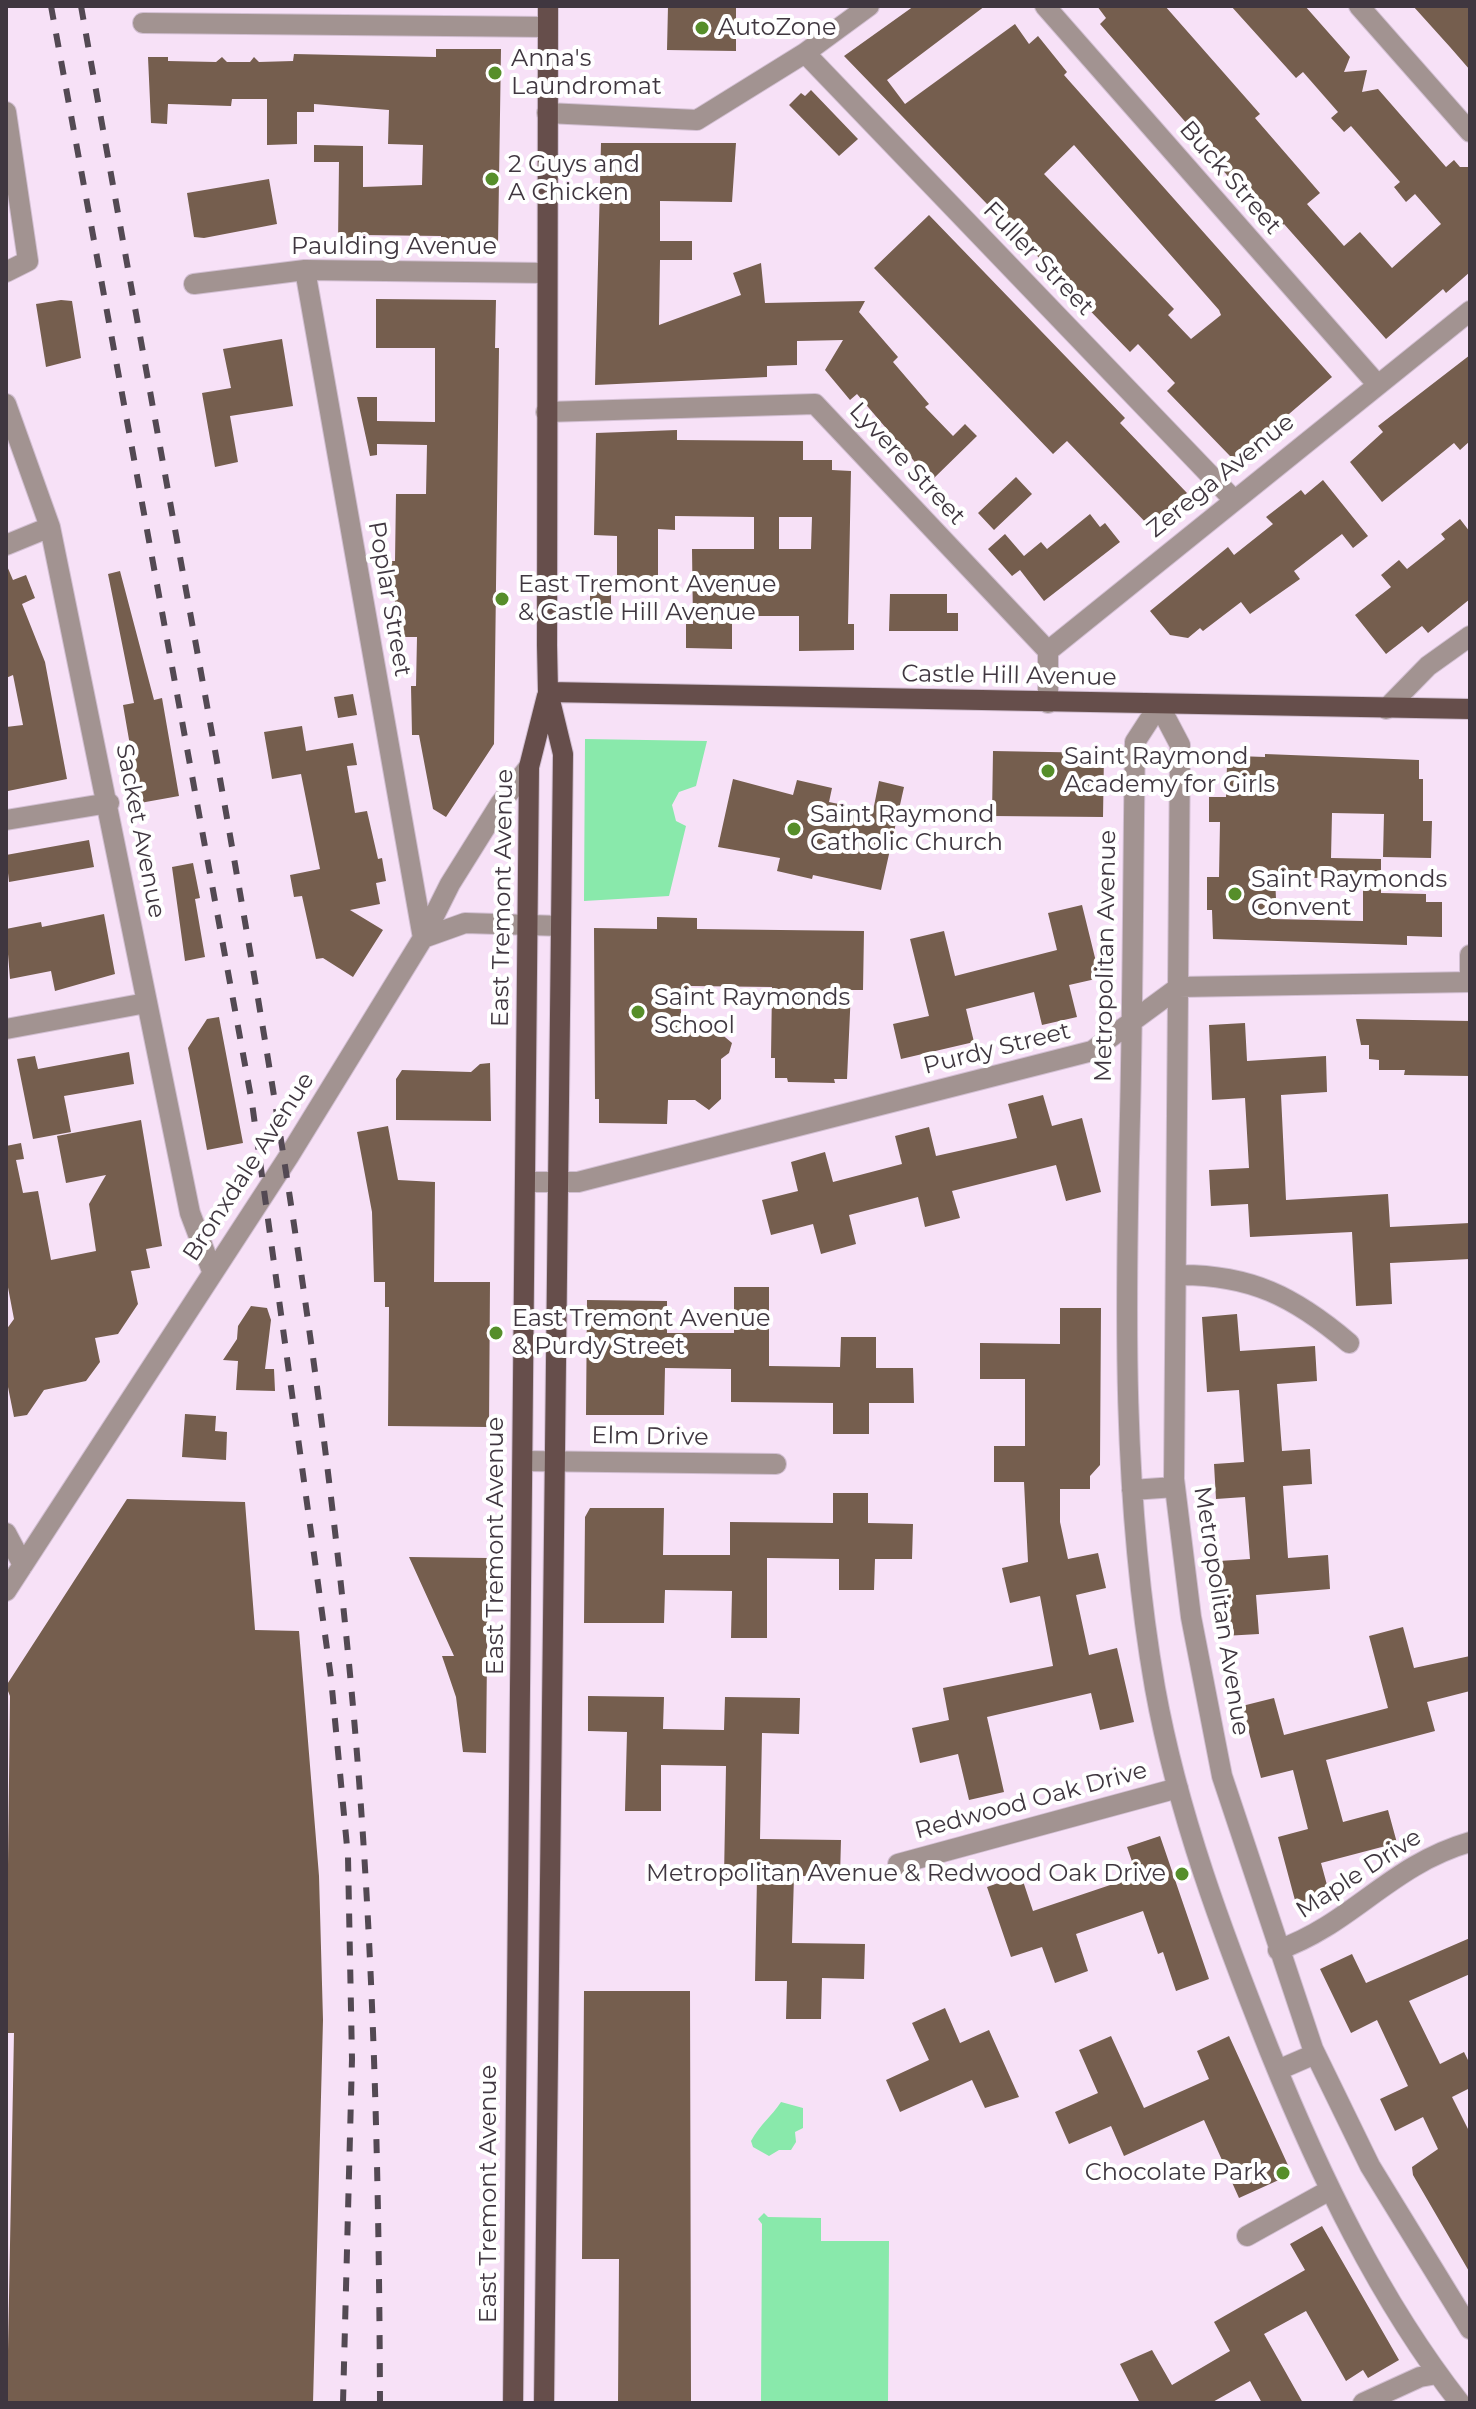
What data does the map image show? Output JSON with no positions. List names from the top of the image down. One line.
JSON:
{"streets":{"main road":["Castle Hill Avenue","East Tremont Avenue"],"street":["Buck Street","Paulding Avenue","Fuller Street","Lyvere Street","Zerega Avenue","Poplar Street","Sacket Avenue","Metropolitan Avenue","Purdy Street","Bronxdale Avenue","Elm Drive","Redwood Oak Drive","Maple Drive"]},"crossings":[["Buck Street","Zerega Avenue"],["Paulding Avenue","Poplar Street"],["Paulding Avenue","East Tremont Avenue"],["Fuller Street","Zerega Avenue"],["Lyvere Street","Zerega Avenue"],["Lyvere Street","East Tremont Avenue"],["Poplar Street","Bronxdale Avenue"],["Castle Hill Avenue","East Tremont Avenue"],["Castle Hill Avenue","Metropolitan Avenue"],["Sacket Avenue","Bronxdale Avenue"],["East Tremont Avenue","Purdy Street"],["East Tremont Avenue","Bronxdale Avenue"],["East Tremont Avenue","Elm Drive"],["Metropolitan Avenue","Purdy Street"],["Metropolitan Avenue","Redwood Oak Drive"],["Metropolitan Avenue","Maple Drive"]],"places":["AutoZone","Anna's Laundromat","2 Guys and A Chicken","East Tremont Avenue & Castle Hill Avenue","Saint Raymond Academy for Girls","Saint Raymond Catholic Church","Saint Raymonds Convent","Saint Raymonds School","East Tremont Avenue & Purdy Street","Metropolitan Avenue & Redwood Oak Drive","Chocolate Park"]}
